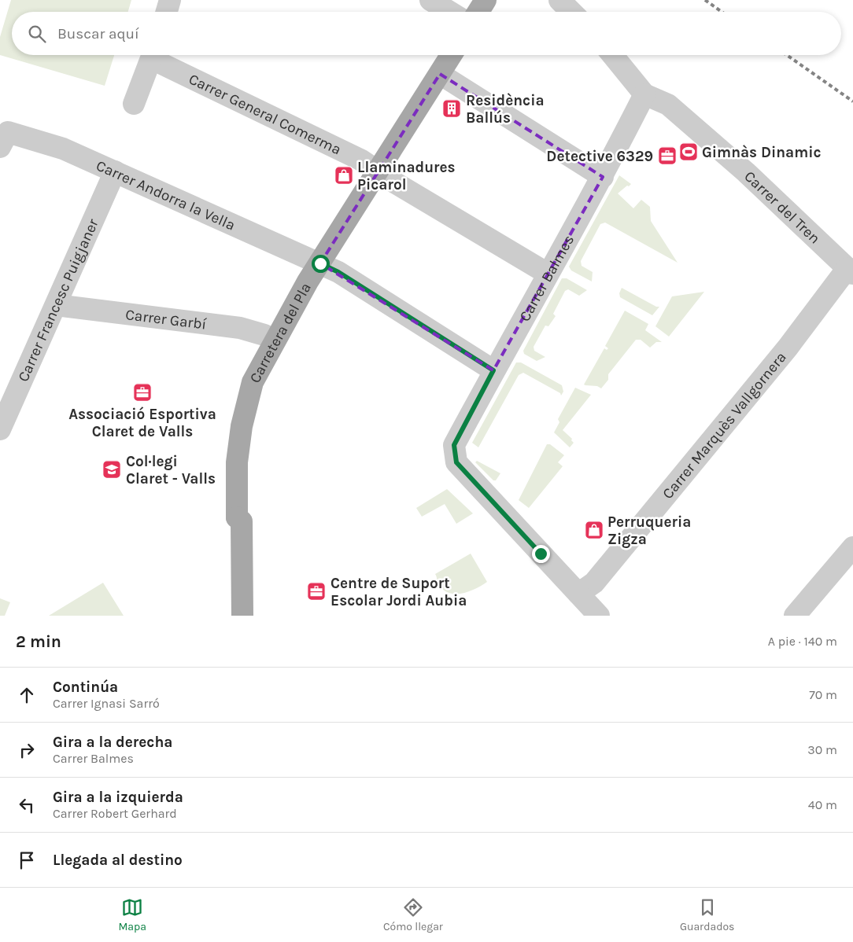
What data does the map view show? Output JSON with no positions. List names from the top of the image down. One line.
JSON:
{"streets":{"main road":["Carretera del Pla"],"street":["Carrer General Comerma","Carrer Andorra la Vella","Carrer del Tren","Carrer Balmes","Carrer Francesc Puigjaner","Carrer Garbí","Carrer Marquès Vallgornera"]},"crossings":[["Carrer General Comerma","Carrer Balmes"],["Carrer General Comerma","Carretera del Pla"],["Carrer Andorra la Vella","Carrer Balmes"],["Carrer Andorra la Vella","Carrer Francesc Puigjaner"],["Carrer Andorra la Vella","Carretera del Pla"],["Carrer del Tren","Carrer Balmes"],["Carrer del Tren","Carrer Marquès Vallgornera"],["Carrer Balmes","Carrer Marquès Vallgornera"],["Carrer Francesc Puigjaner","Carrer Garbí"],["Carrer Garbí","Carretera del Pla"]],"places":{"building":["Residència Ballús"],"sports":["Gimnàs Dinamic"],"office":["Detective 6329","Associació Esportiva Claret de Valls","Centre de Suport Escolar Jordi Aubia"],"shop":["Llaminadures Picarol","Perruqueria Zigza"],"school or university":["Col·legi Claret - Valls"]},"page":{"search":"Buscar aquí","heading":["2 min","A pie · 140 m"],"list":[["Continúa","Carrer Ignasi Sarró","70 m"],["Gira a la derecha","Carrer Balmes","30 m"],["Gira a la izquierda","Carrer Robert Gerhard","40 m"],"Llegada al destino"],"nav":["Mapa","Cómo llegar","Guardados"]}}
